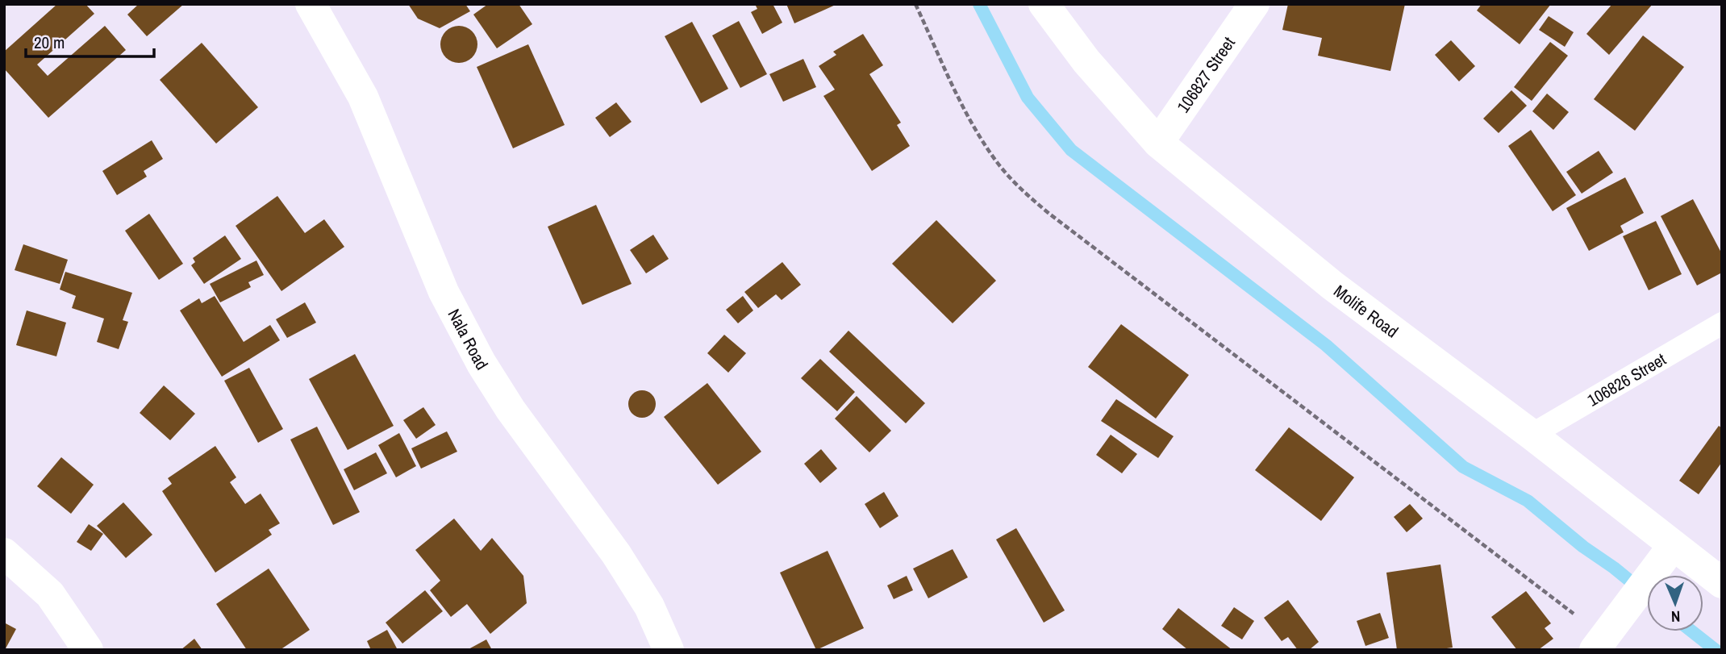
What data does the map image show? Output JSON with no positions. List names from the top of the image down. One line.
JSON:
{"streets":{"street":["106827 Street","Molife Road","Nala Road"],"lane":["106826 Street"]},"crossings":[["106827 Street","Molife Road"],["Molife Road","106826 Street"]],"scale_bar":"20 m","north":"bottom"}
